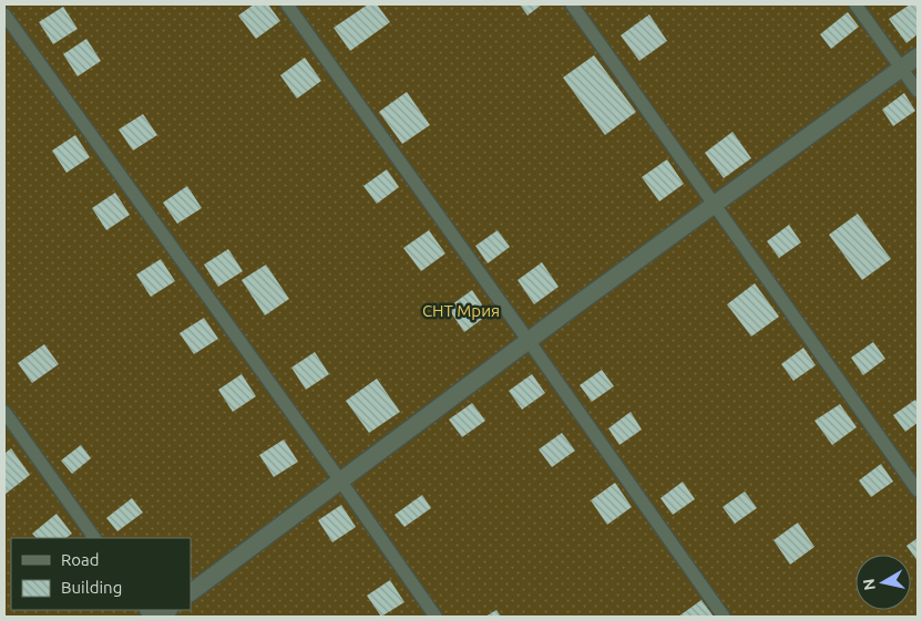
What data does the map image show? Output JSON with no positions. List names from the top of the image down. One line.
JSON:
{"parks":["СНТ Мрия"],"legend":["Road","Building"],"north":"left"}
